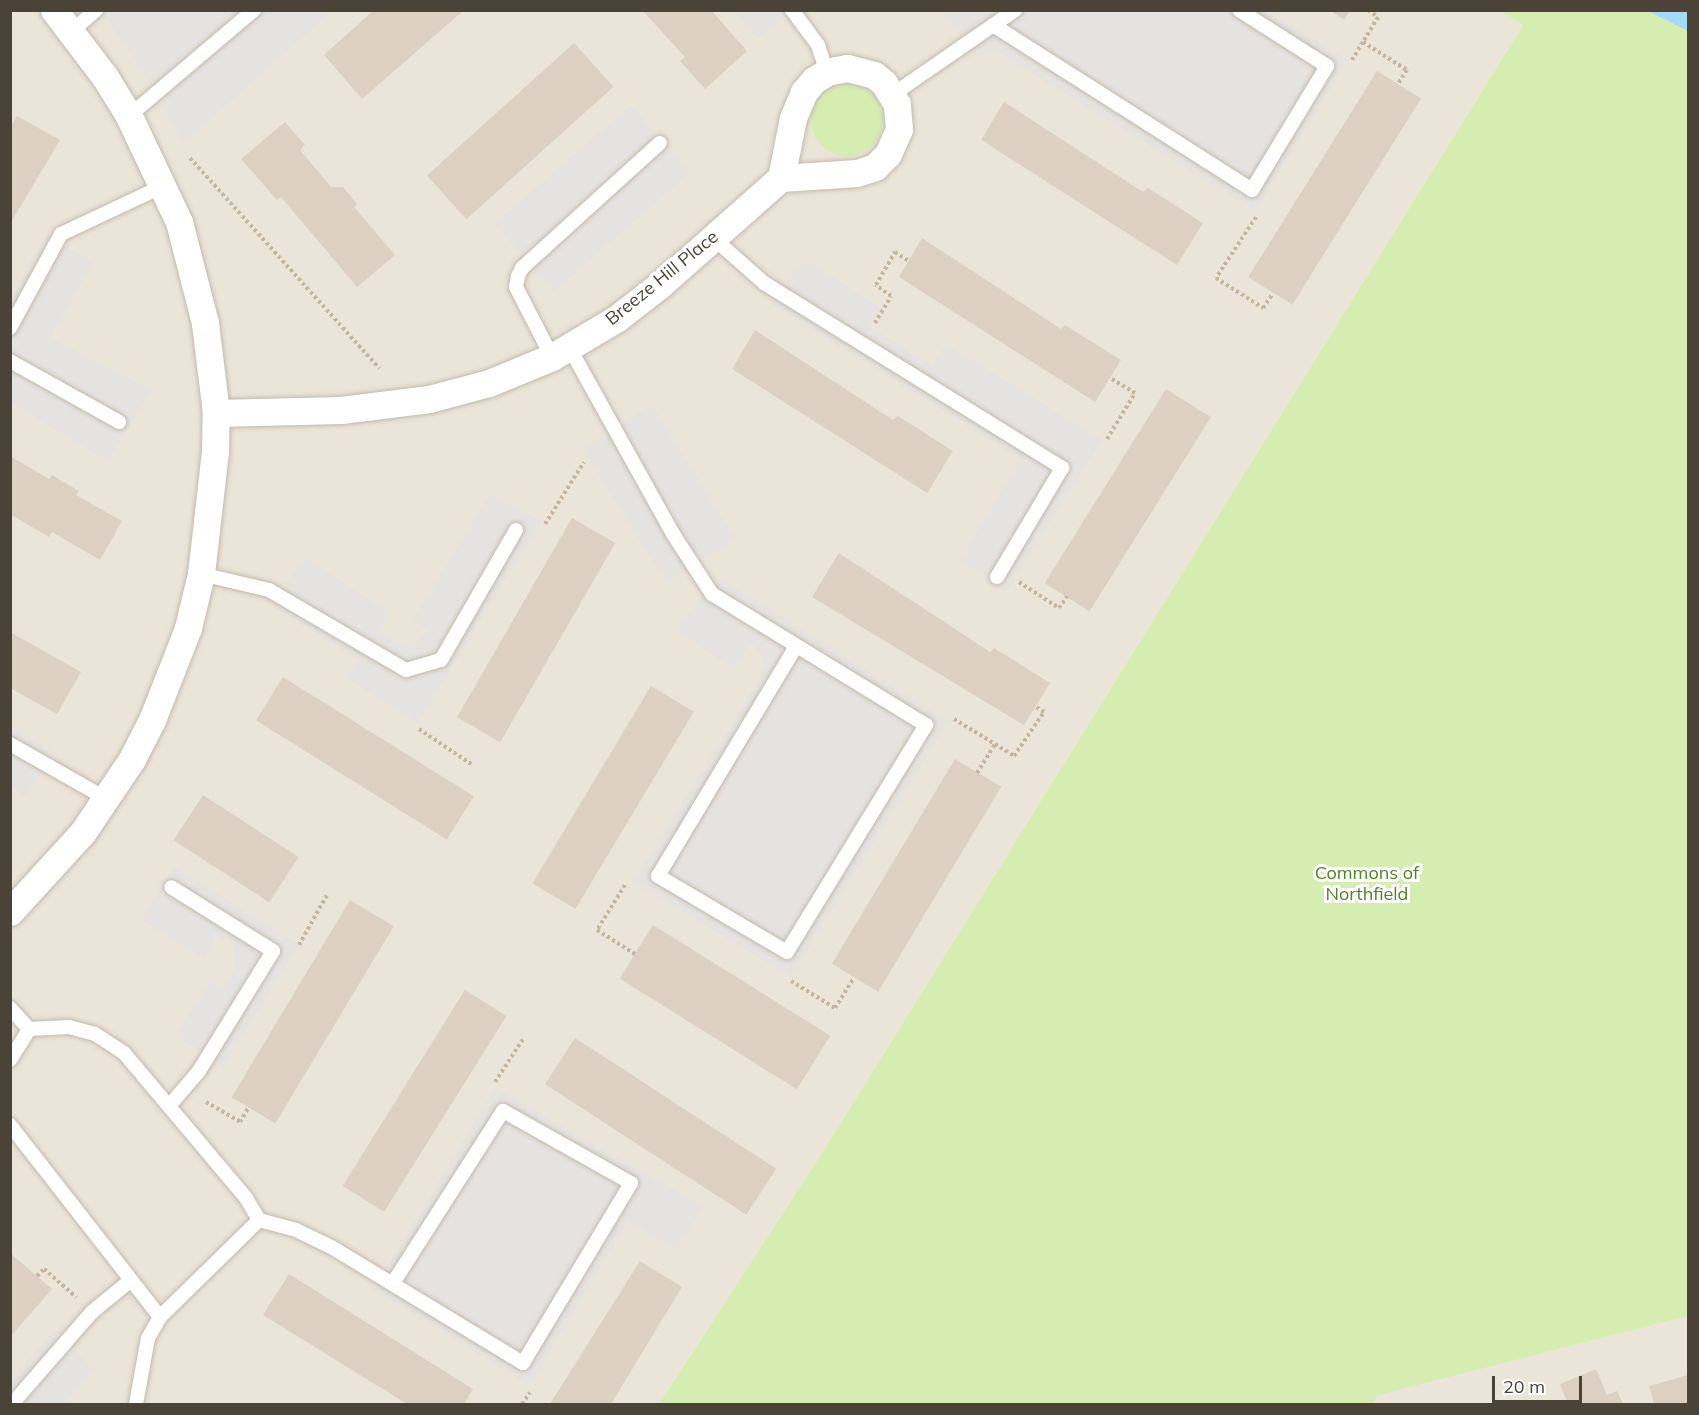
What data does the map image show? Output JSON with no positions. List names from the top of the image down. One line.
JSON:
{"streets":{"street":["Breeze Hill Place"]},"parks":["Commons of Northfield"],"scale_bar":"20 m"}
